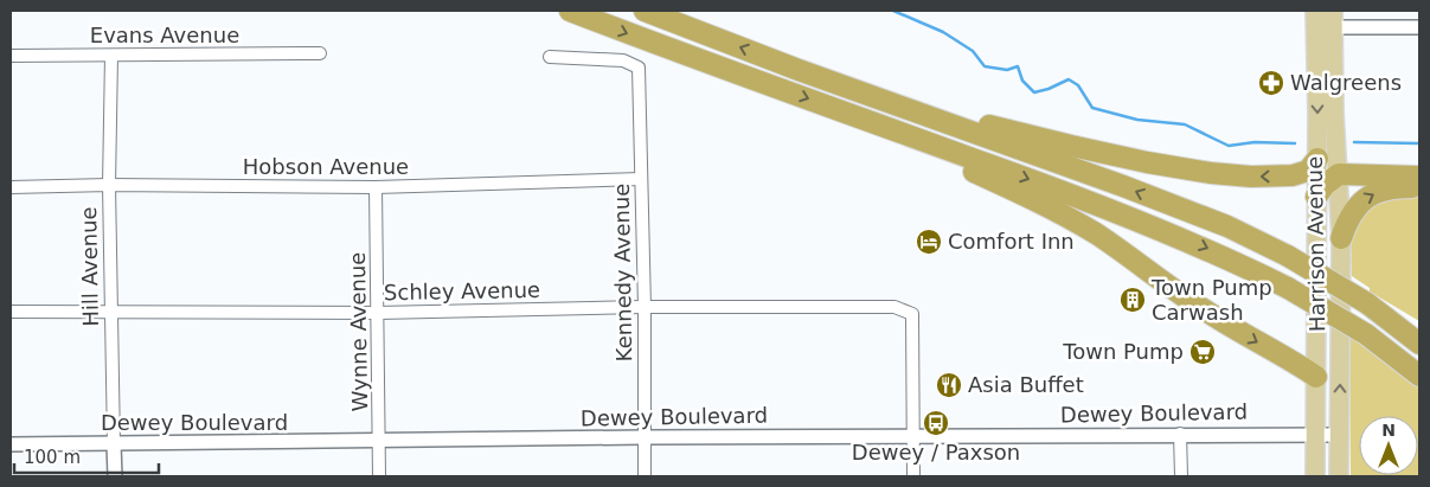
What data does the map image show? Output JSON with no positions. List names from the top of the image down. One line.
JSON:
{"streets":{"main road":["Harrison Avenue"],"street":["Evans Avenue","Hobson Avenue","Hill Avenue","Kennedy Avenue","Schley Avenue","Wynne Avenue","Dewey Boulevard"]},"crossings":[["Evans Avenue","Hill Avenue"],["Hobson Avenue","Hill Avenue"],["Hobson Avenue","Kennedy Avenue"],["Hobson Avenue","Wynne Avenue"],["Harrison Avenue","Dewey Boulevard"],["Hill Avenue","Schley Avenue"],["Hill Avenue","Dewey Boulevard"],["Kennedy Avenue","Schley Avenue"],["Kennedy Avenue","Dewey Boulevard"],["Schley Avenue","Wynne Avenue"],["Schley Avenue","Dewey Boulevard"],["Wynne Avenue","Dewey Boulevard"]],"places":{"pharmacy":["Walgreens"],"hotel":["Comfort Inn"],"building":["Town Pump Carwash"],"supermarket":["Town Pump"],"restaurant":["Asia Buffet"],"bus stop":["Dewey / Paxson"]},"scale_bar":"100 m","north":"top"}
